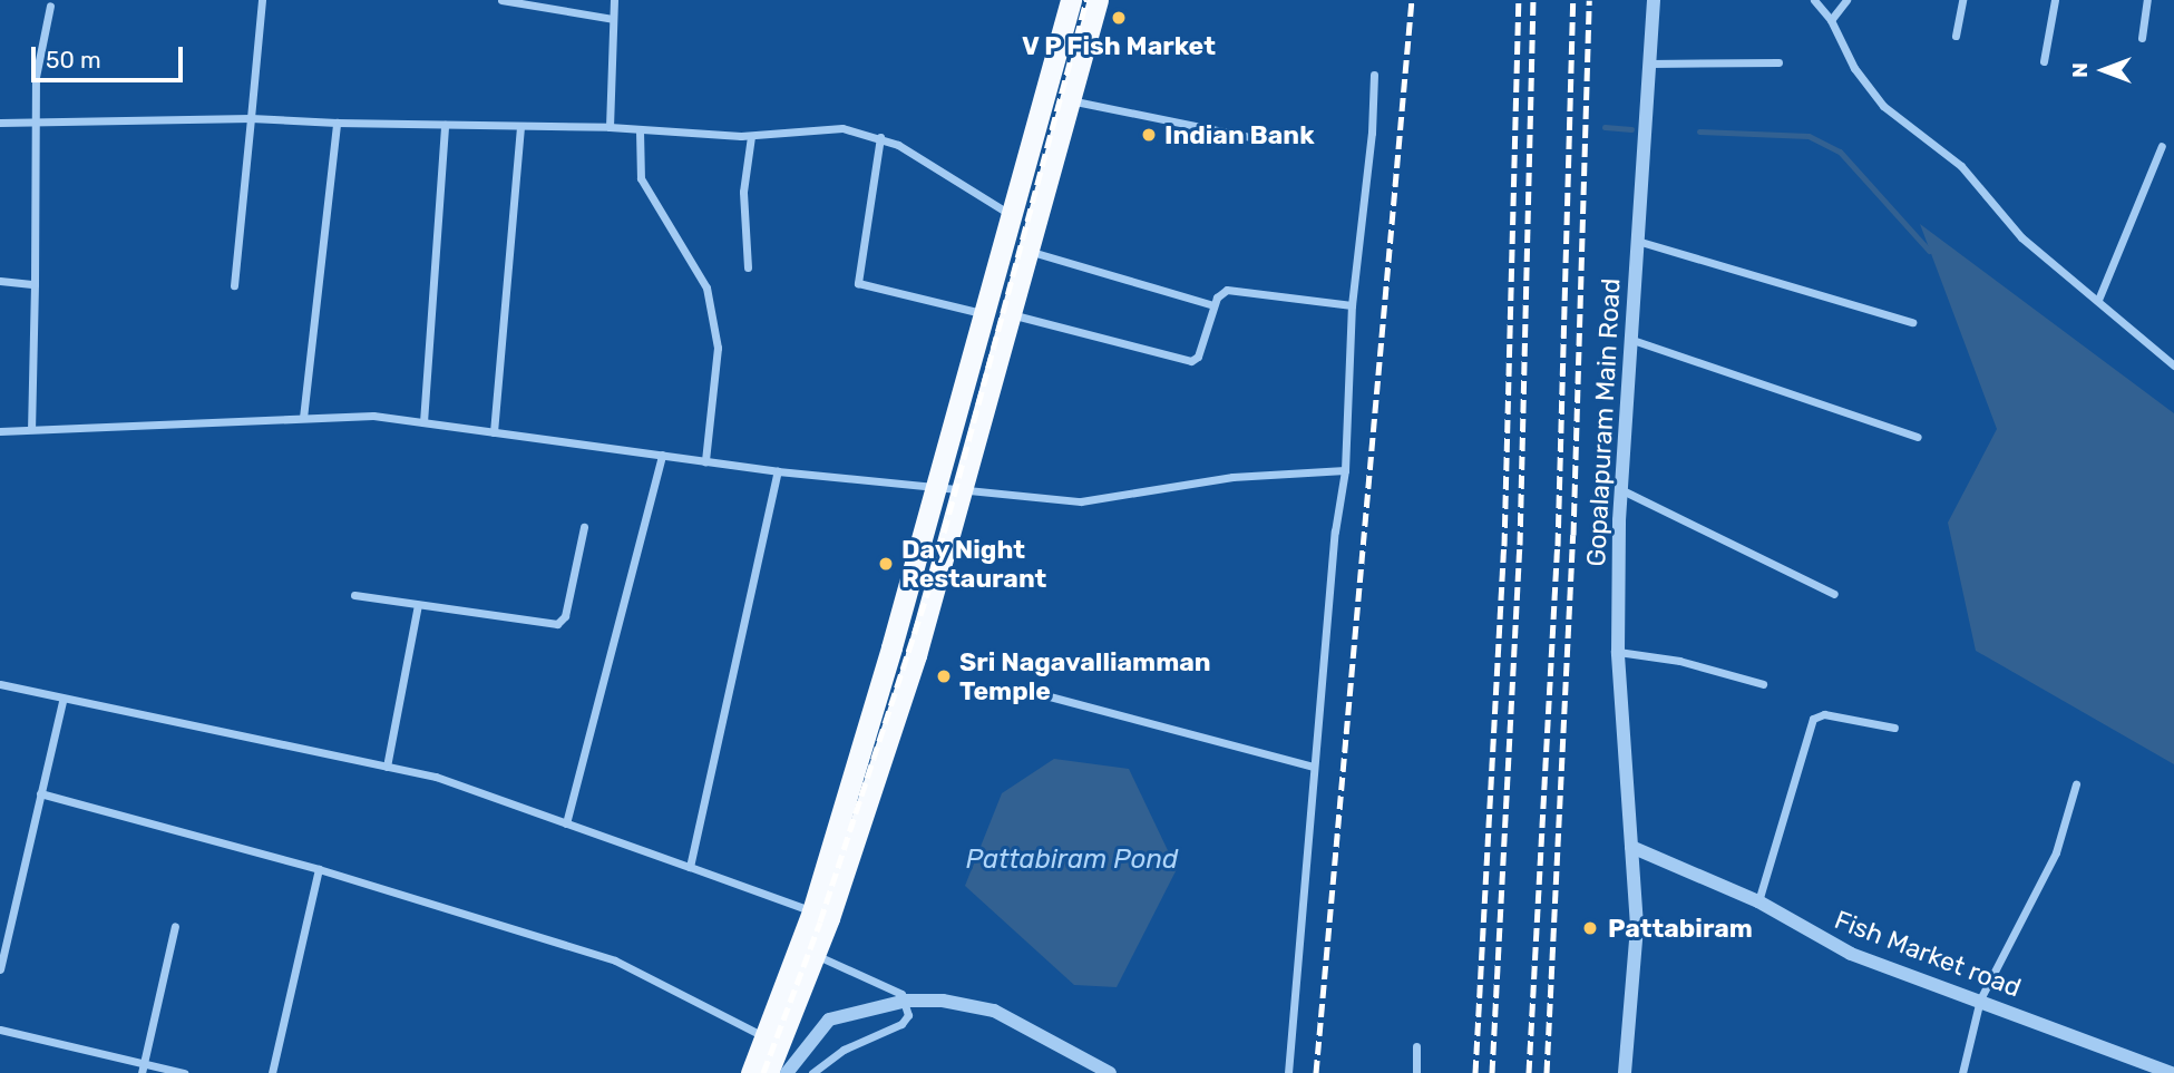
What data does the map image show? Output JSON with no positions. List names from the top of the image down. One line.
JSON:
{"streets":{"street":["Gopalapuram Main Road","Fish Market road"]},"crossings":[["Gopalapuram Main Road","Fish Market road"]],"water":["Pattabiram Pond"],"places":["V P Fish Market","Indian Bank","Day Night Restaurant","Sri Nagavalliamman Temple","Pattabiram"],"scale_bar":"50 m","north":"left"}
